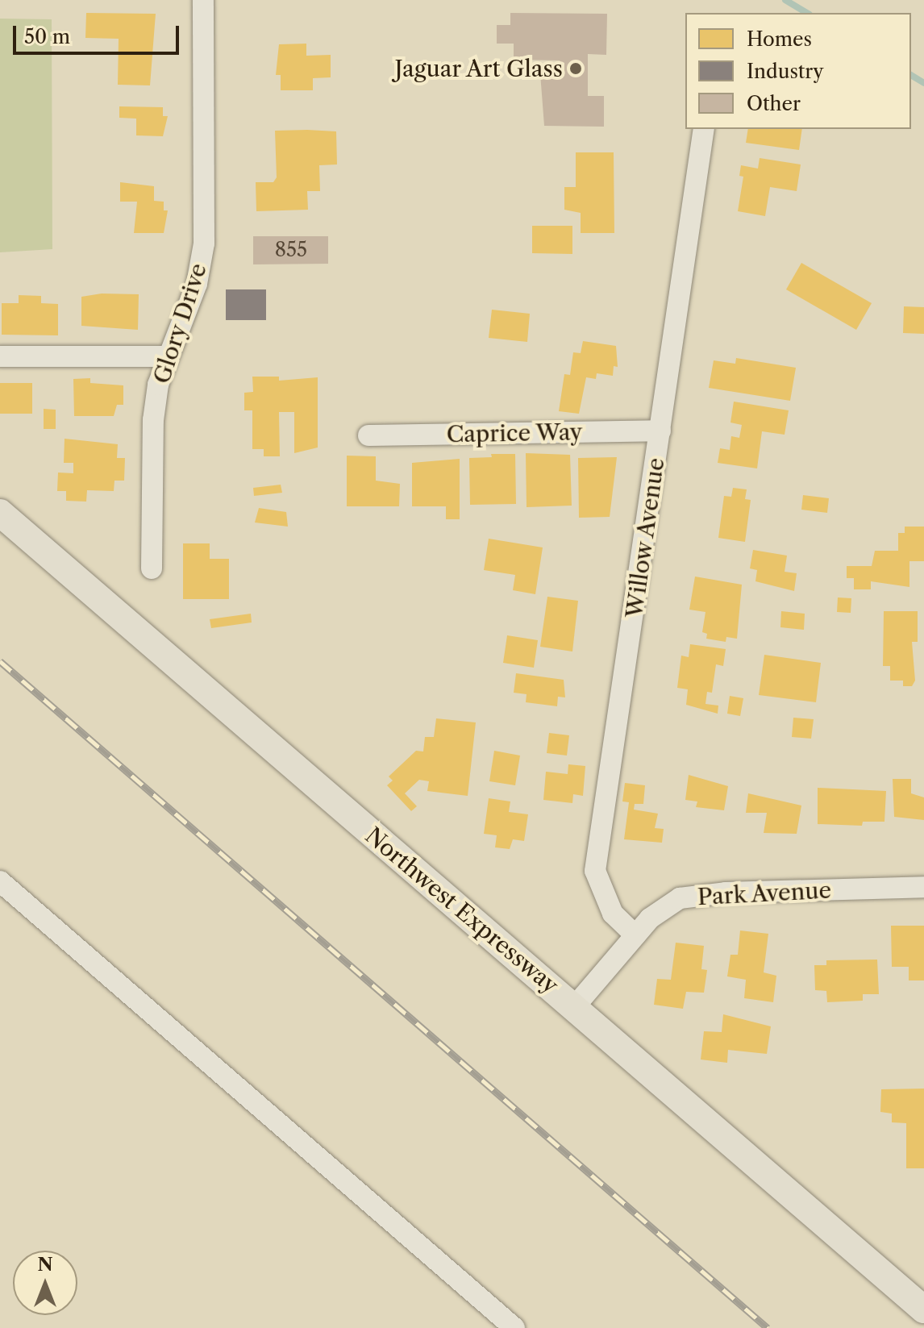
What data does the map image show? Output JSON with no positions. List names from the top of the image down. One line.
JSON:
{"streets":{"main road":["Northwest Expressway"],"street":["Glory Drive","Caprice Way","Willow Avenue","Park Avenue"]},"crossings":[["Caprice Way","Willow Avenue"],["Willow Avenue","Park Avenue"],["Park Avenue","Northwest Expressway"]],"places":["Jaguar Art Glass"],"house_numbers":["855"],"legend":["Homes","Industry","Other"],"scale_bar":"50 m","north":"top"}
